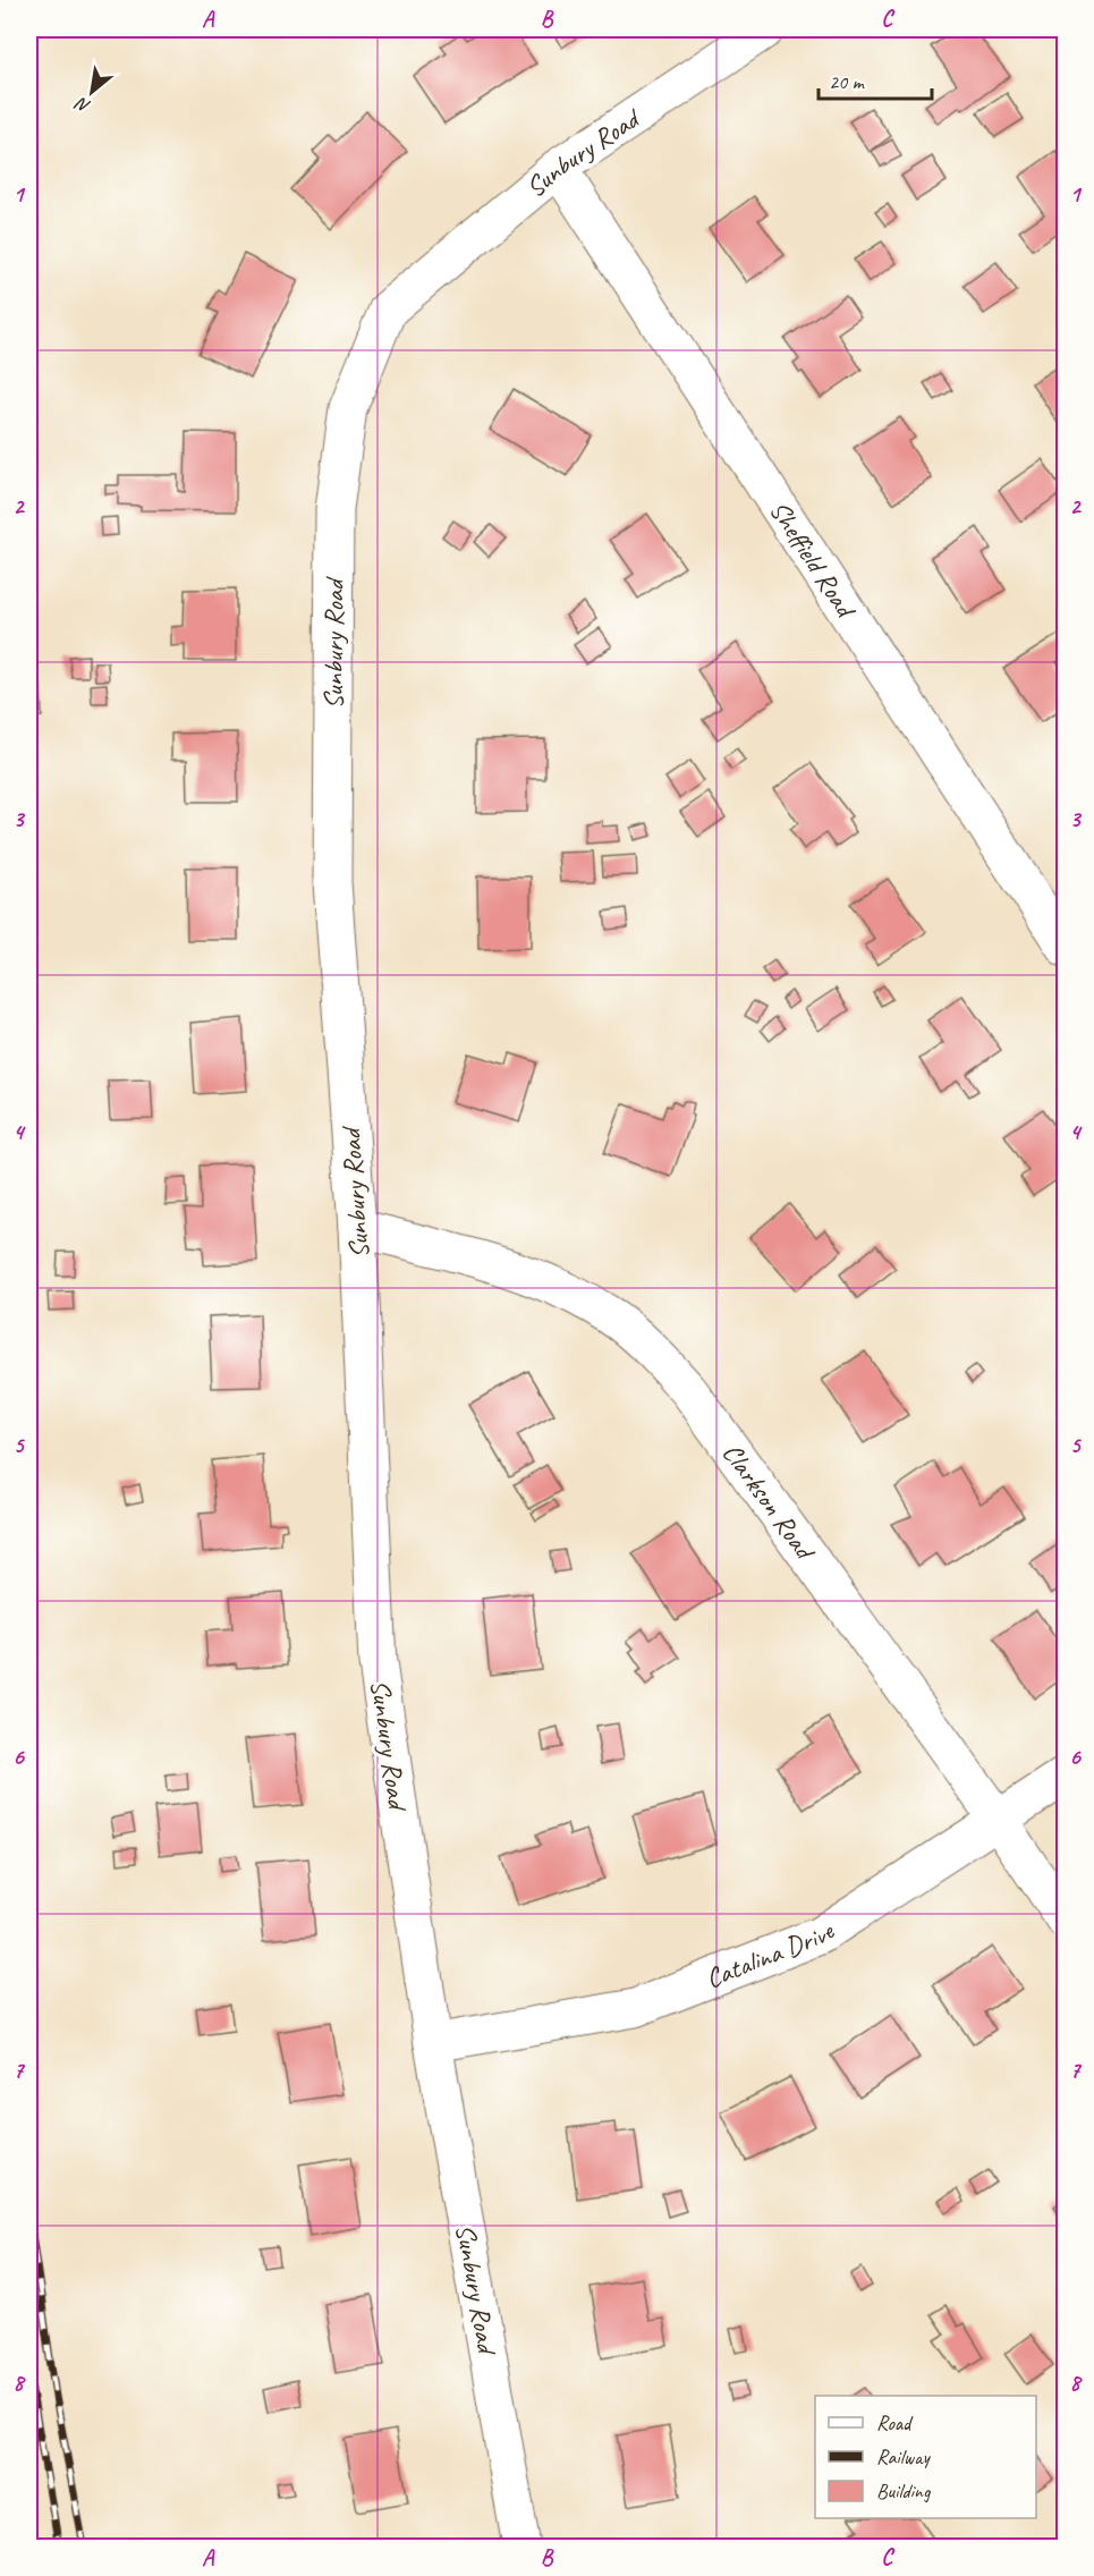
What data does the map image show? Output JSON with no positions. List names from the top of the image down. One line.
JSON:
{"streets":{"street":["Sunbury Road","Sheffield Road","Clarkson Road","Catalina Drive"]},"crossings":[["Sunbury Road","Sheffield Road"],["Sunbury Road","Clarkson Road"],["Sunbury Road","Catalina Drive"],["Clarkson Road","Catalina Drive"]],"legend":["Road","Railway","Building"],"scale_bar":"20 m","north":"bottom left","grid":{"columns":["A","B","C"],"rows":["1","2","3","4","5","6","7","8"]}}
